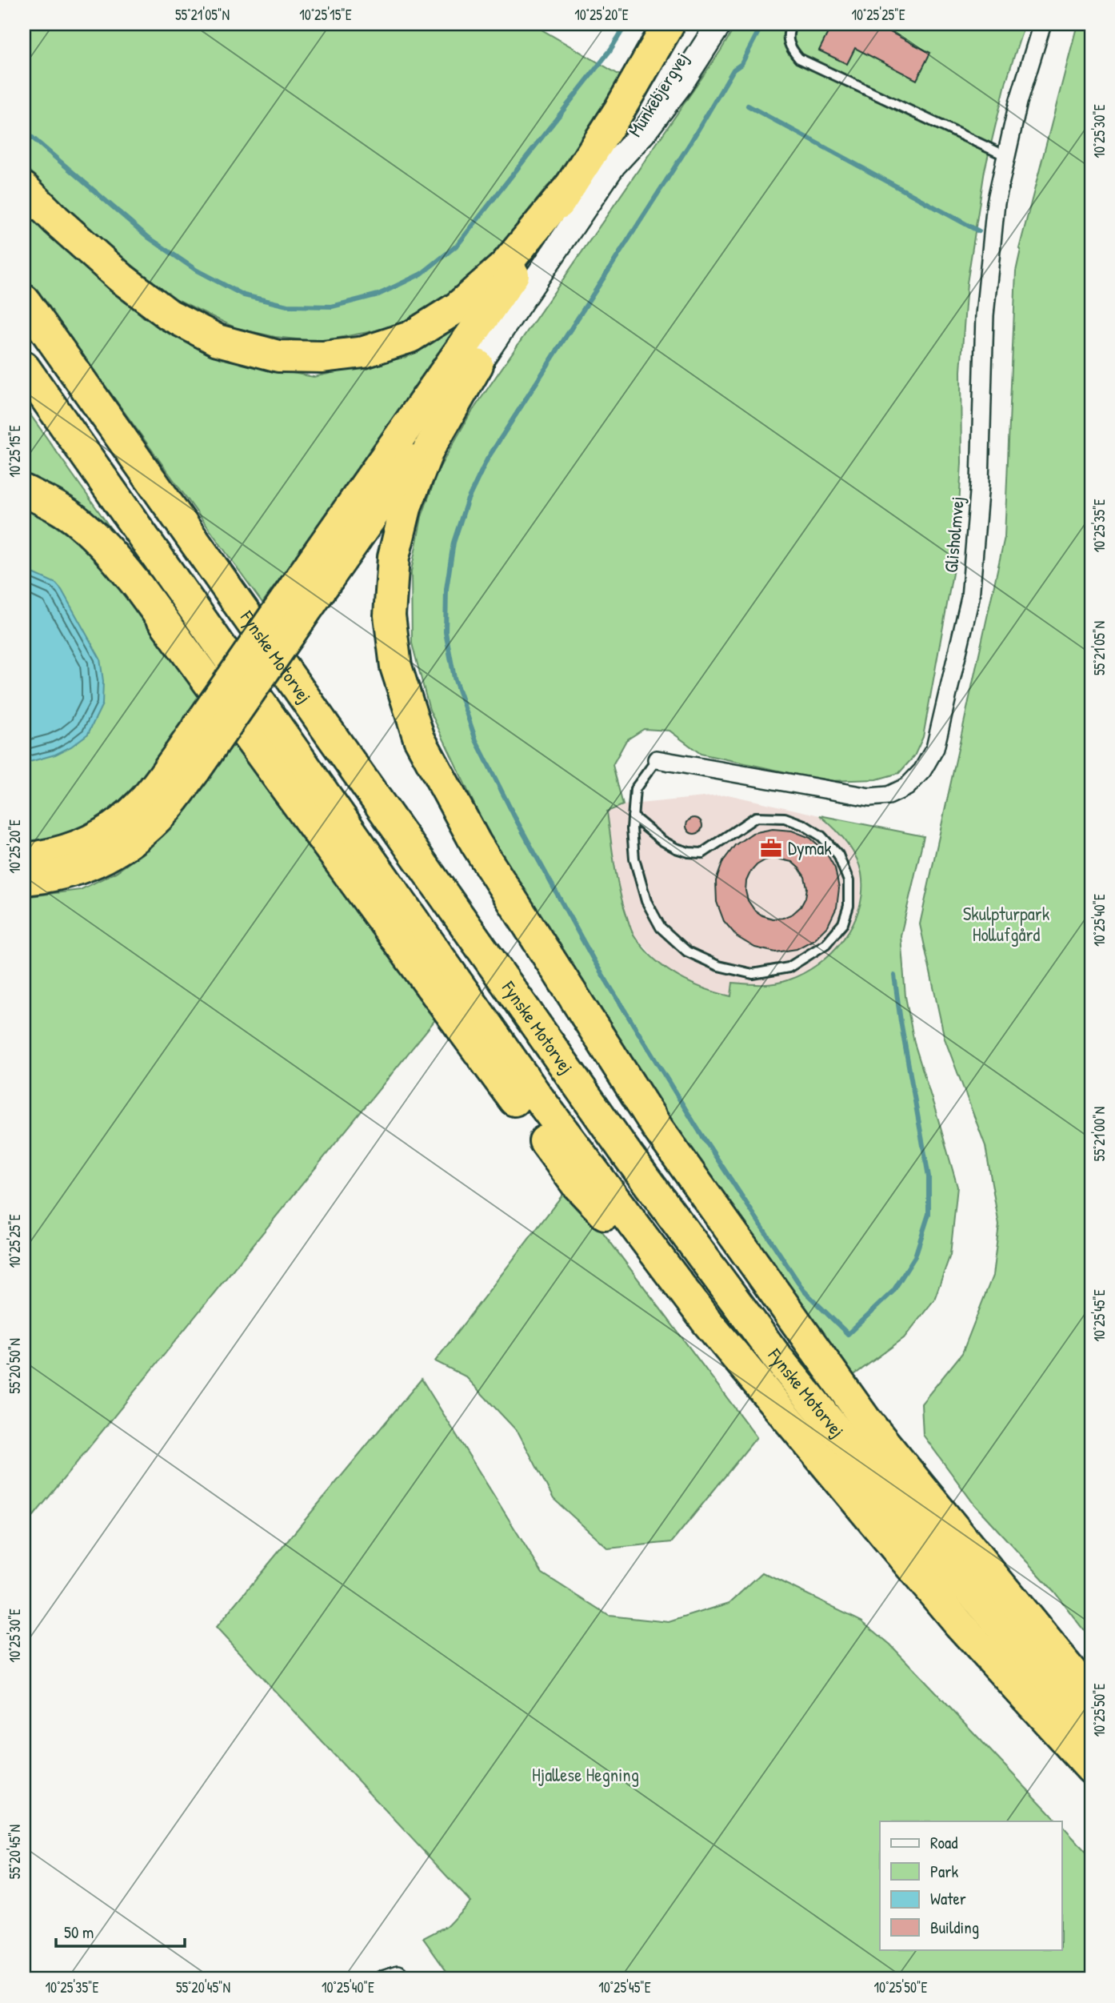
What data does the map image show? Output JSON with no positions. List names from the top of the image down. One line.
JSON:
{"streets":{"highway":["Fynske Motorvej"],"street":["Munkebjergvej","Glisholmvej"]},"parks":["Skulpturpark Hollufgård","Hjallese Hegning"],"places":{"office":["Dymak"]},"legend":["Road","Park","Water","Building"],"scale_bar":"50 m","coordinates":["55°21'05\"N","10°25'15\"E","10°25'20\"E","10°25'25\"E","10°25'30\"E","10°25'35\"E","10°25'40\"E","55°21'00\"N","10°25'45\"E","55°20'50\"N","10°25'50\"E","55°20'45\"N"]}
